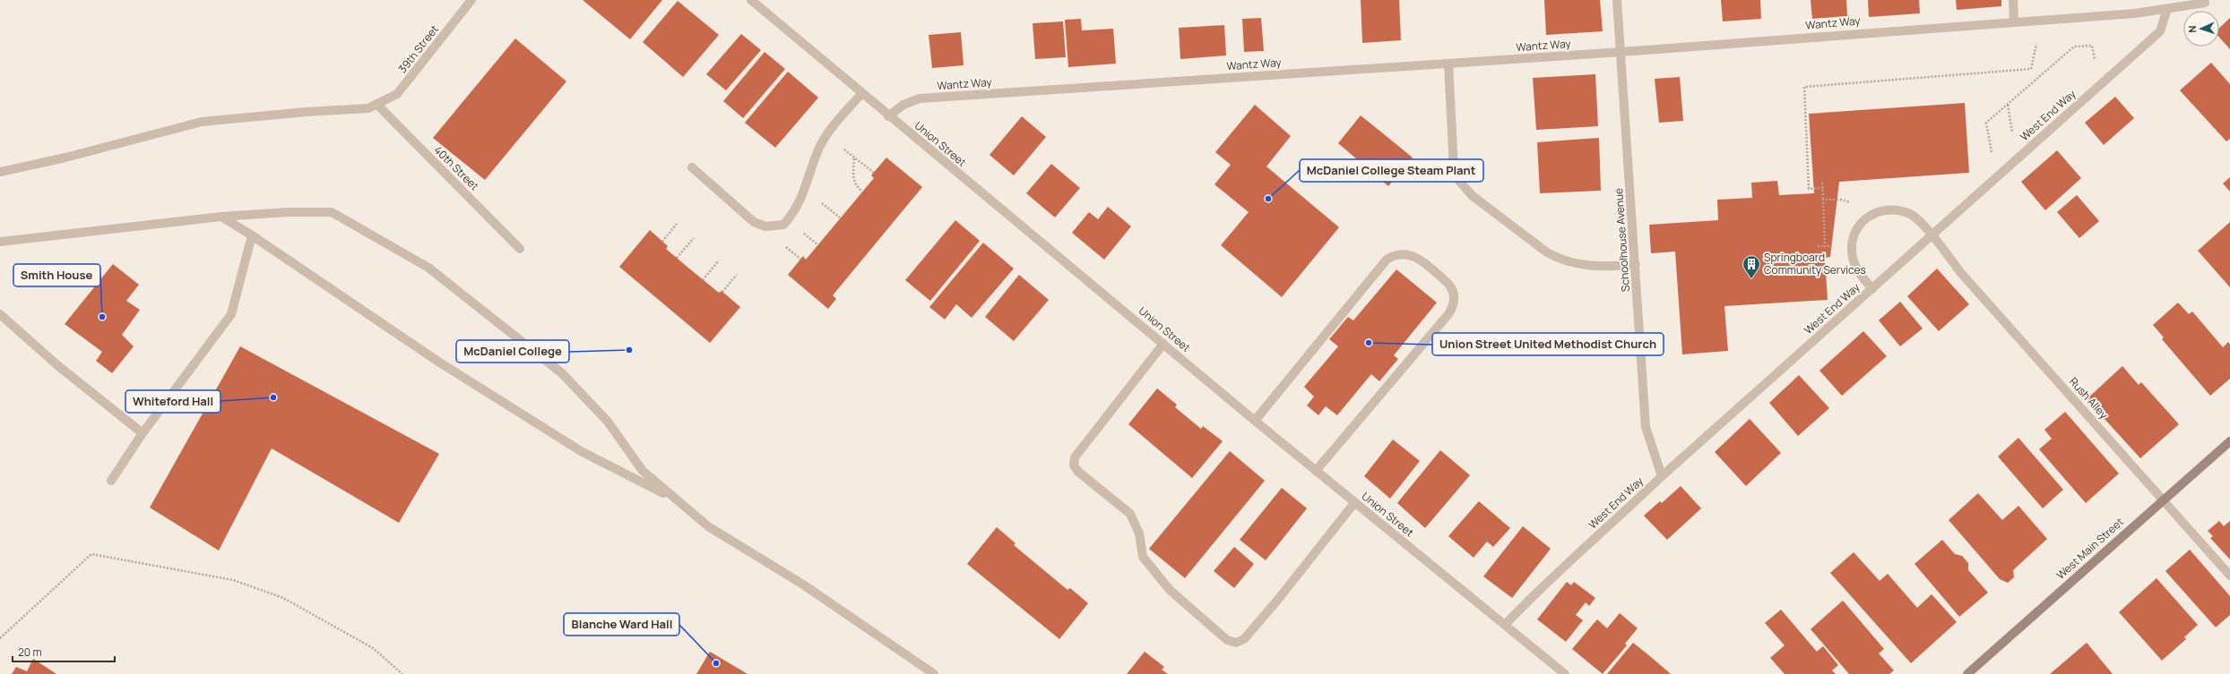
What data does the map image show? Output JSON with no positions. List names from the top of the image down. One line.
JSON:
{"streets":{"main road":["West Main Street"],"street":["Wantz Way","39th Street","West End Way","Union Street","40th Street","Schoolhouse Avenue","Rush Alley"]},"crossings":[["Wantz Way","West End Way"],["Wantz Way","Union Street"],["Wantz Way","Schoolhouse Avenue"],["39th Street","40th Street"],["West End Way","Union Street"],["West End Way","Schoolhouse Avenue"],["West End Way","Rush Alley"],["Rush Alley","West Main Street"]],"places":{"other":["McDaniel College Steam Plant","Smith House","Union Street United Methodist Church","McDaniel College","Whiteford Hall","Blanche Ward Hall"],"building":["Springboard Community Services"]},"scale_bar":"20 m","north":"left"}
